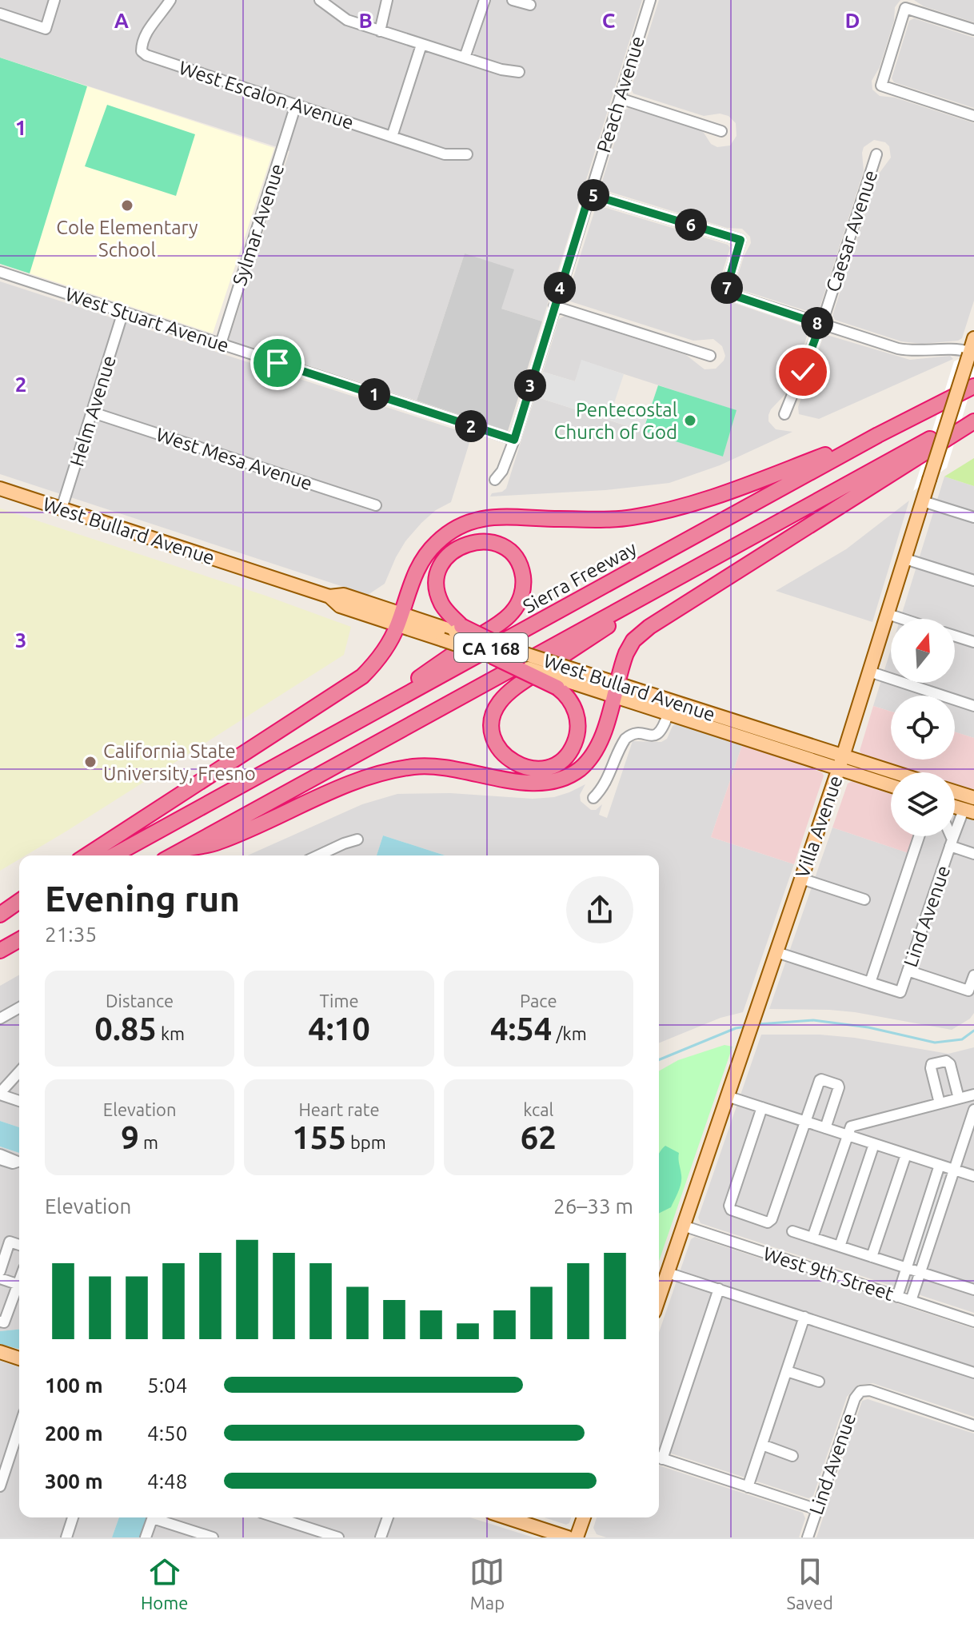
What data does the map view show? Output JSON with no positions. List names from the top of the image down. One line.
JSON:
{"streets":{"highway":["Sierra Freeway","CA 168"],"main road":["West Bullard Avenue","Villa Avenue"],"street":["Peach Avenue","West Escalon Avenue","Sylmar Avenue","Caesar Avenue","West Stuart Avenue","Helm Avenue","West Mesa Avenue","Lind Avenue","West 9th Street"]},"crossings":[["Peach Avenue","West Stuart Avenue"],["West Escalon Avenue","Sylmar Avenue"],["Sylmar Avenue","West Stuart Avenue"],["West Stuart Avenue","Helm Avenue"],["Helm Avenue","West Mesa Avenue"],["Helm Avenue","West Bullard Avenue"],["West Bullard Avenue","Villa Avenue"],["Villa Avenue","West 9th Street"]],"places":["Cole Elementary School","Pentecostal Church of God","California State University, Fresno"],"north":"top","page":{"pins":["5","6","4","7","8","3","1","2"],"heading":["Evening run","21:35"],"stats":[["Distance","0.85 km"],["Time","4:10"],["Pace","4:54 /km"],["Elevation","9 m"],["Heart rate","155 bpm"],["kcal","62"]],"chart":["Elevation","26–33 m"],"list":[{"name":"100 m","note":"5:04"},{"name":"200 m","note":"4:50"},{"name":"300 m","note":"4:48"}],"tabs":["Home","Map","Saved"]},"grid":{"columns":["A","B","C","D"],"rows":["1","2","3"]}}
